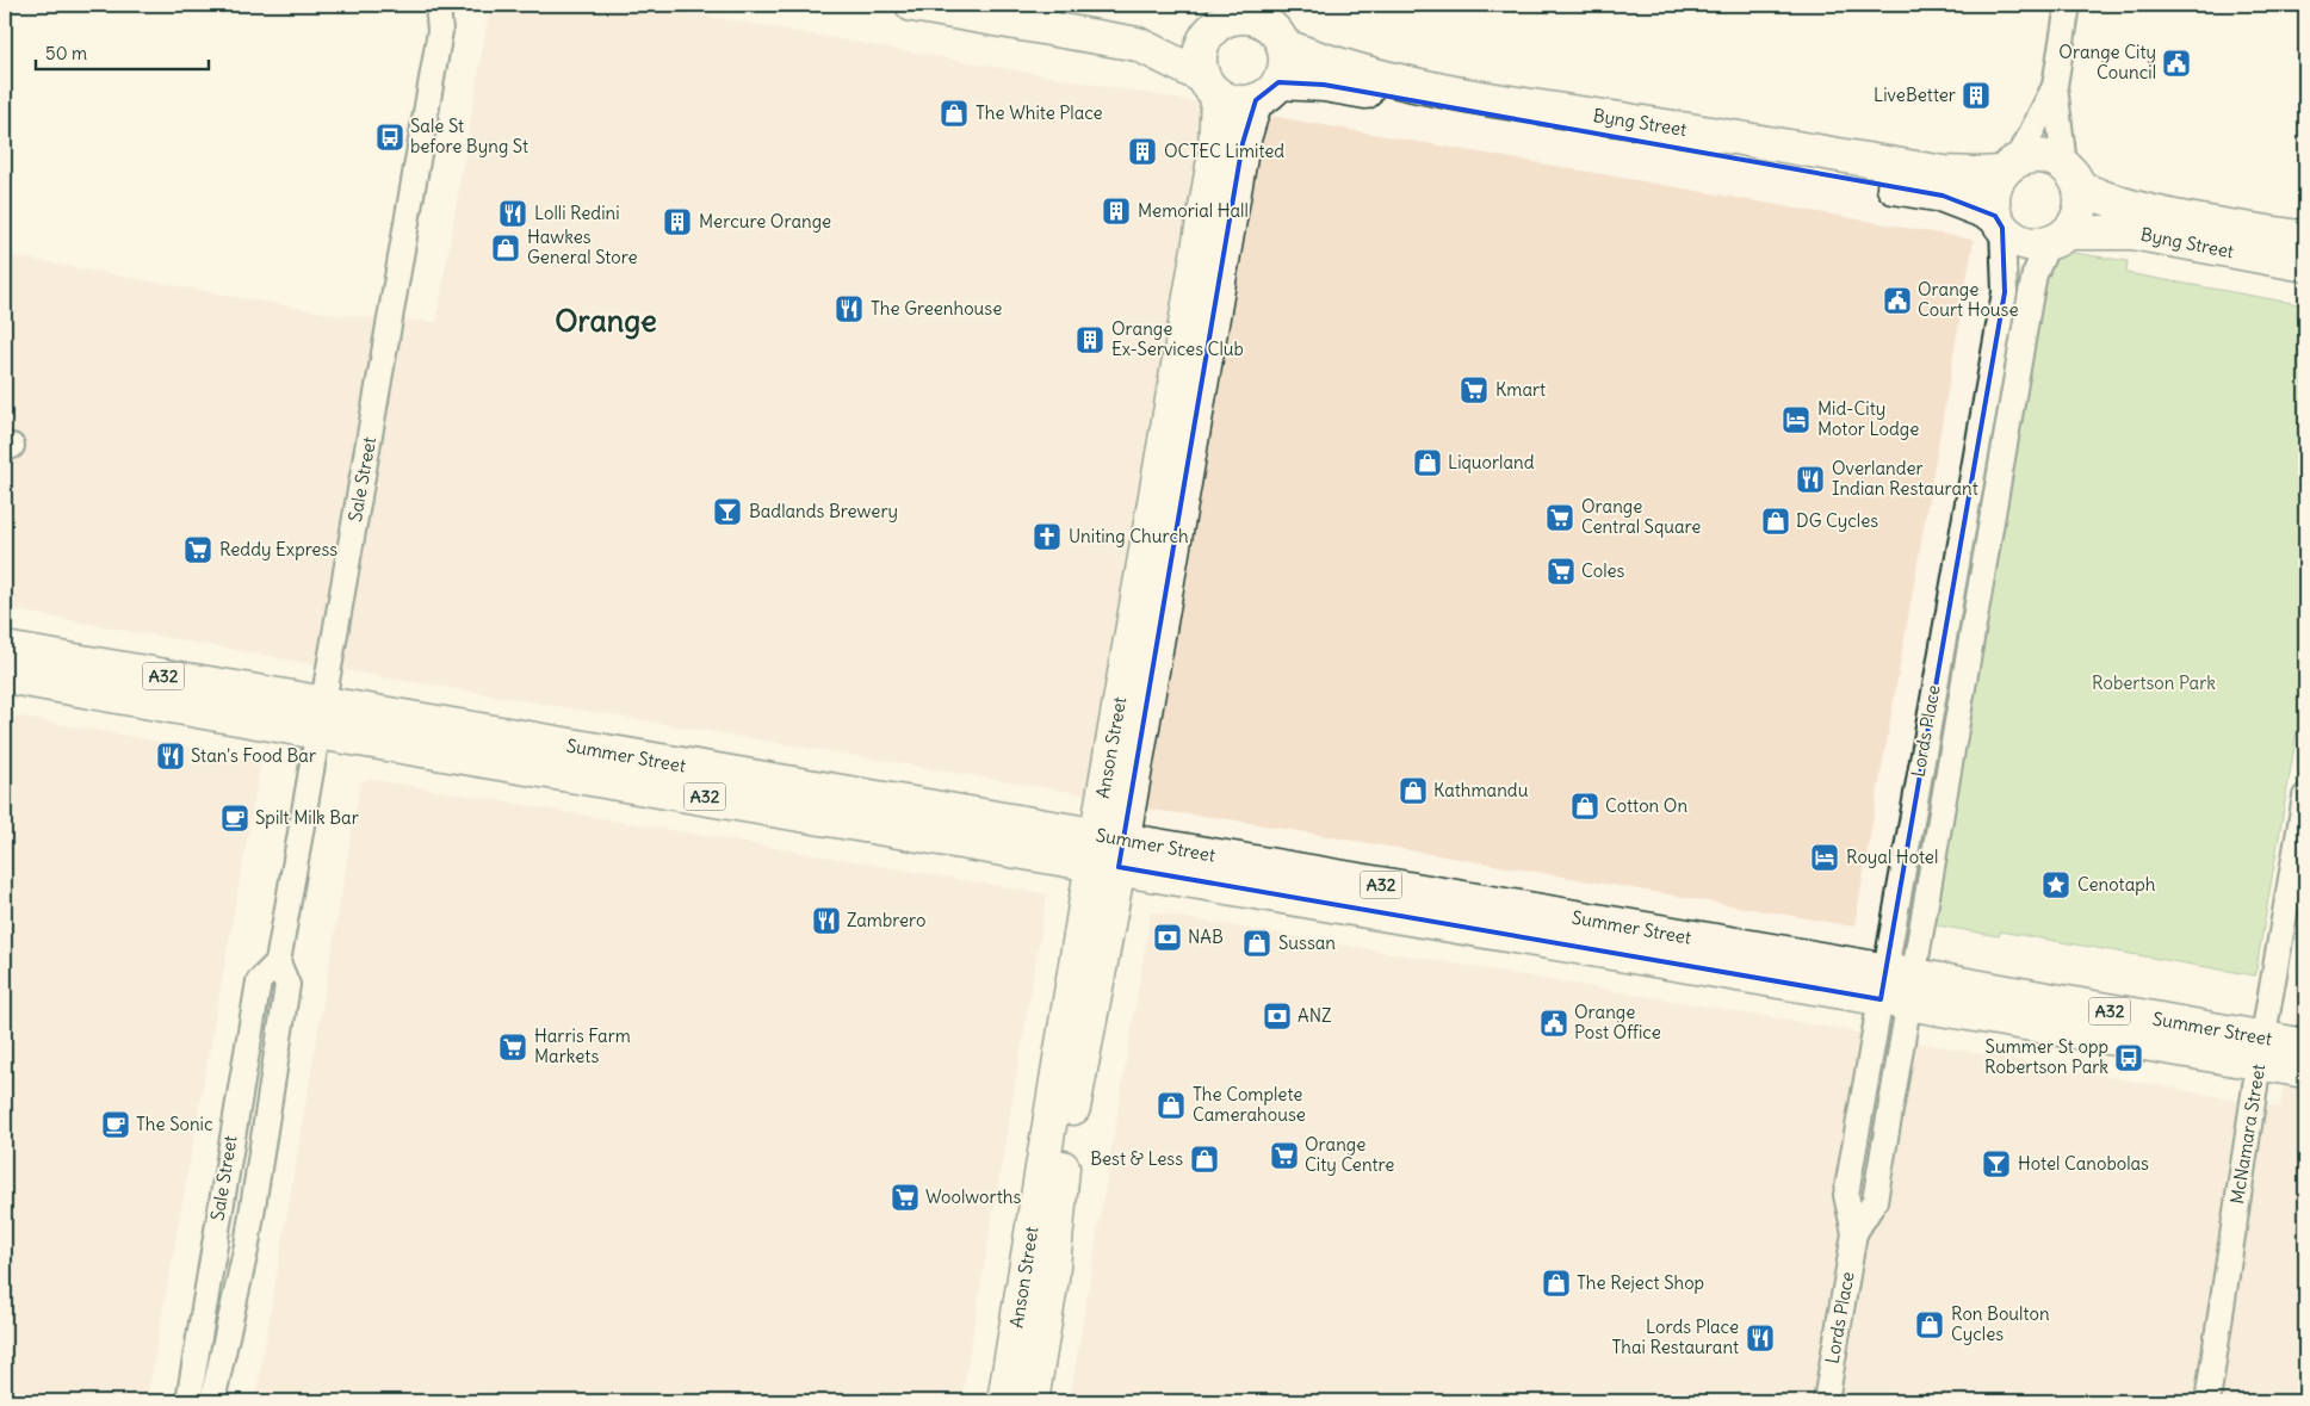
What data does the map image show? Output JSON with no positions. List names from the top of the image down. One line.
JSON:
{"streets":{"main road":["Byng Street","A32","Anson Street","Summer Street"],"street":["Sale Street","Lords Place","McNamara Street"]},"crossings":[["Byng Street","Lords Place"],["Byng Street","Anson Street"],["Sale Street","Summer Street"],["Lords Place","Summer Street"],["Anson Street","Summer Street"],["Summer Street","McNamara Street"]],"districts":["Orange"],"parks":["Robertson Park"],"places":{"public building":["Orange City Council","Orange Court House","Orange Post Office"],"building":["LiveBetter","OCTEC Limited","Memorial Hall","Mercure Orange","Orange Ex-Services Club"],"shop":["The White Place","Hawkes General Store","Liquorland","DG Cycles","Kathmandu","Cotton On","Sussan","The Complete Camerahouse","Best & Less","The Reject Shop","Ron Boulton Cycles"],"bus stop":["Sale St before Byng St","Summer St opp Robertson Park"],"restaurant":["Lolli Redini","The Greenhouse","Overlander Indian Restaurant","Stan's Food Bar","Zambrero","Lords Place Thai Restaurant"],"supermarket":["Kmart","Orange Central Square","Reddy Express","Coles","Harris Farm Markets","Orange City Centre","Woolworths"],"hotel":["Mid-City Motor Lodge","Royal Hotel"],"bar":["Badlands Brewery","Hotel Canobolas"],"church":["Uniting Church"],"cafe":["Spilt Milk Bar","The Sonic"],"place":["Cenotaph"],"bank":["NAB","ANZ"]},"scale_bar":"50 m"}
